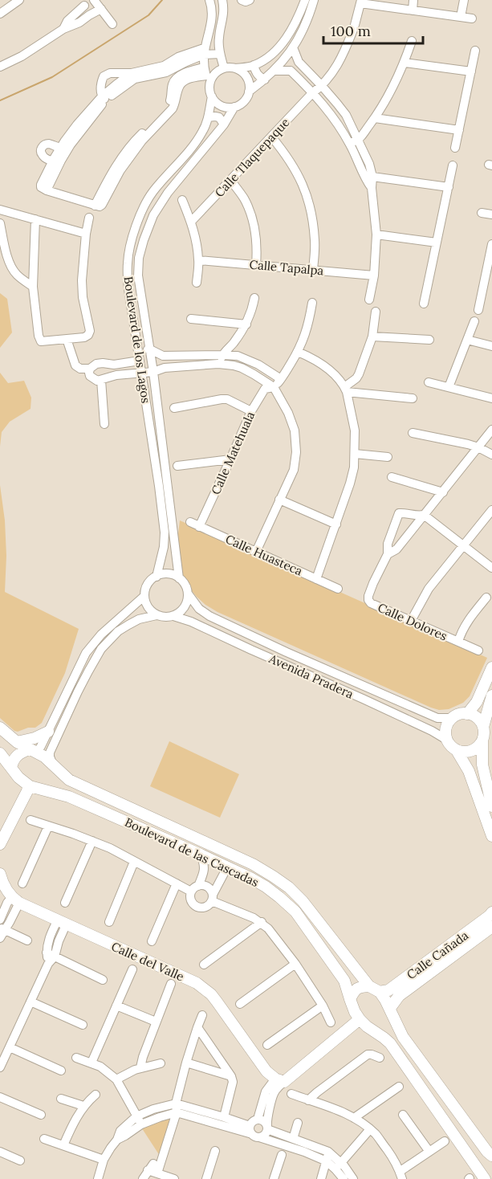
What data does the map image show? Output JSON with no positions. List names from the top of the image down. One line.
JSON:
{"streets":{"main road":["Boulevard de las Cascadas","Calle Cañada","Calle del Valle"],"street":["Calle Tlaquepaque","Calle Tapalpa","Boulevard de los Lagos","Calle Matehuala","Calle Huasteca","Calle Dolores","Avenida Pradera"]},"crossings":[["Boulevard de los Lagos","Avenida Pradera"],["Calle Matehuala","Calle Huasteca"],["Boulevard de las Cascadas","Calle Cañada"]],"scale_bar":"100 m"}
